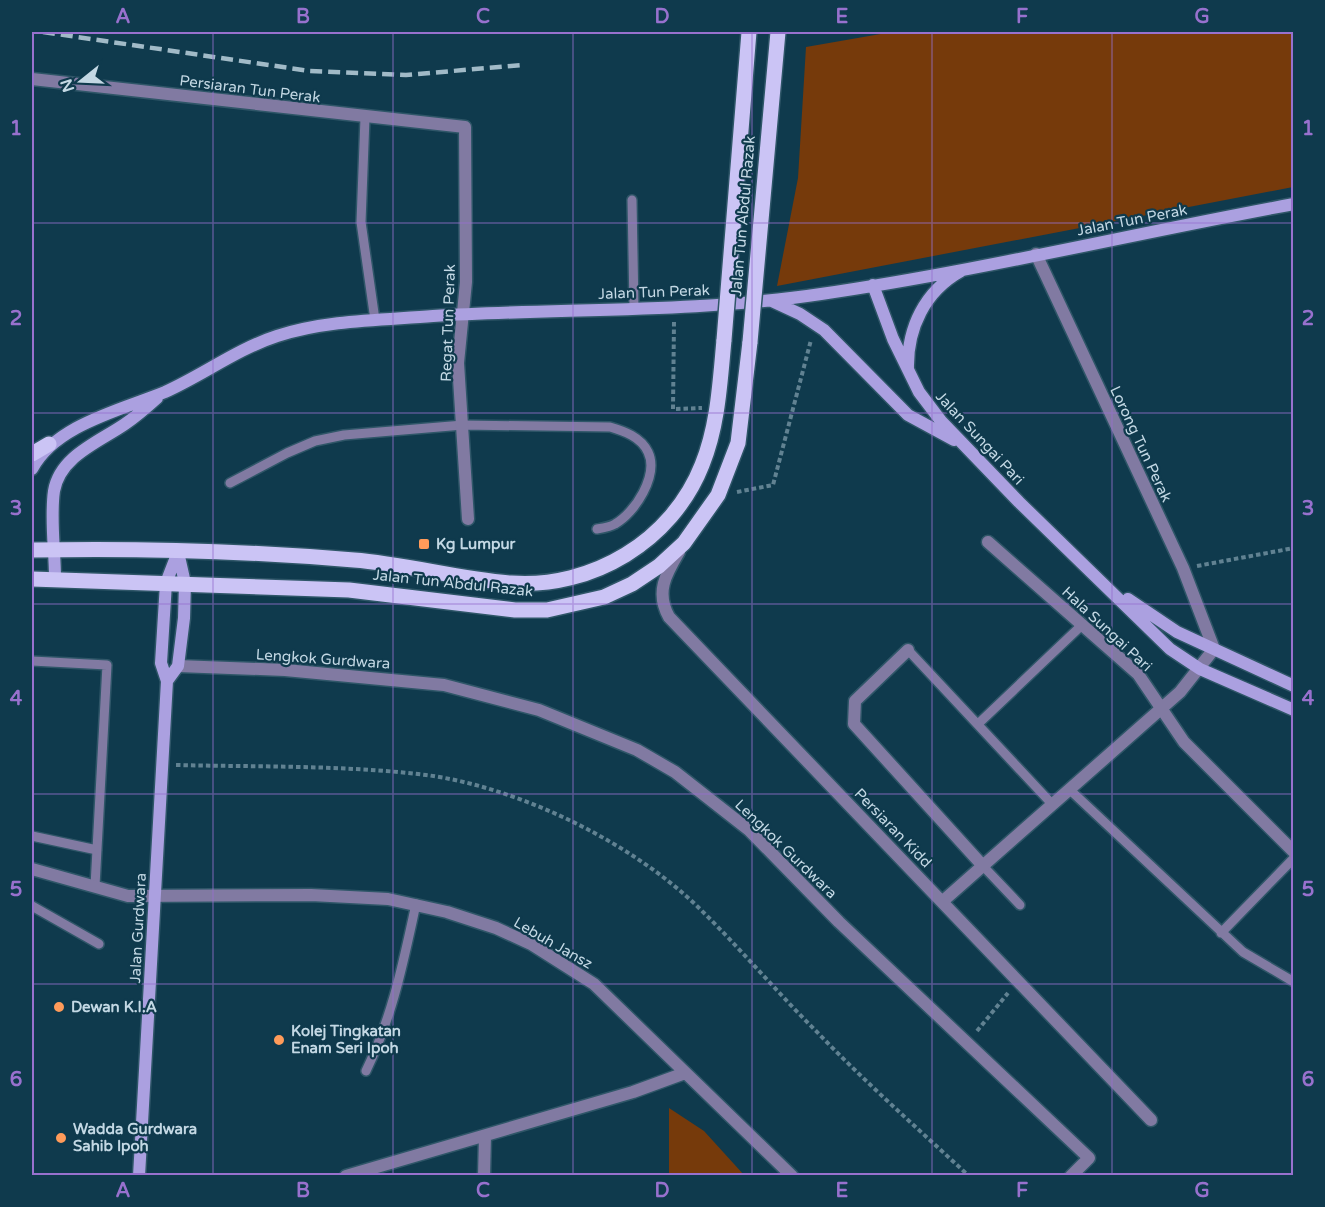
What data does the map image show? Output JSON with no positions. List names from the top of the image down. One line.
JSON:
{"streets":{"main road":["Jalan Tun Abdul Razak","Jalan Tun Perak","Jalan Sungai Pari","Jalan Gurdwara"],"street":["Persiaran Tun Perak","Regat Tun Perak","Lorong Tun Perak","Hala Sungai Pari","Lengkok Gurdwara","Persiaran Kidd","Lebuh Jansz"]},"crossings":[["Persiaran Tun Perak","Regat Tun Perak"],["Jalan Tun Abdul Razak","Jalan Tun Perak"],["Jalan Tun Abdul Razak","Persiaran Kidd"],["Jalan Tun Abdul Razak","Jalan Gurdwara"],["Jalan Tun Perak","Regat Tun Perak"],["Jalan Tun Perak","Jalan Sungai Pari"],["Jalan Tun Perak","Lorong Tun Perak"],["Jalan Sungai Pari","Lorong Tun Perak"],["Jalan Gurdwara","Lebuh Jansz"]],"places":{"transit":["Kg Lumpur"],"other":["Dewan K.I.A","Kolej Tingkatan Enam Seri Ipoh","Wadda Gurdwara Sahib Ipoh"]},"north":"left","grid":{"columns":["A","B","C","D","E","F","G"],"rows":["1","2","3","4","5","6"]}}
